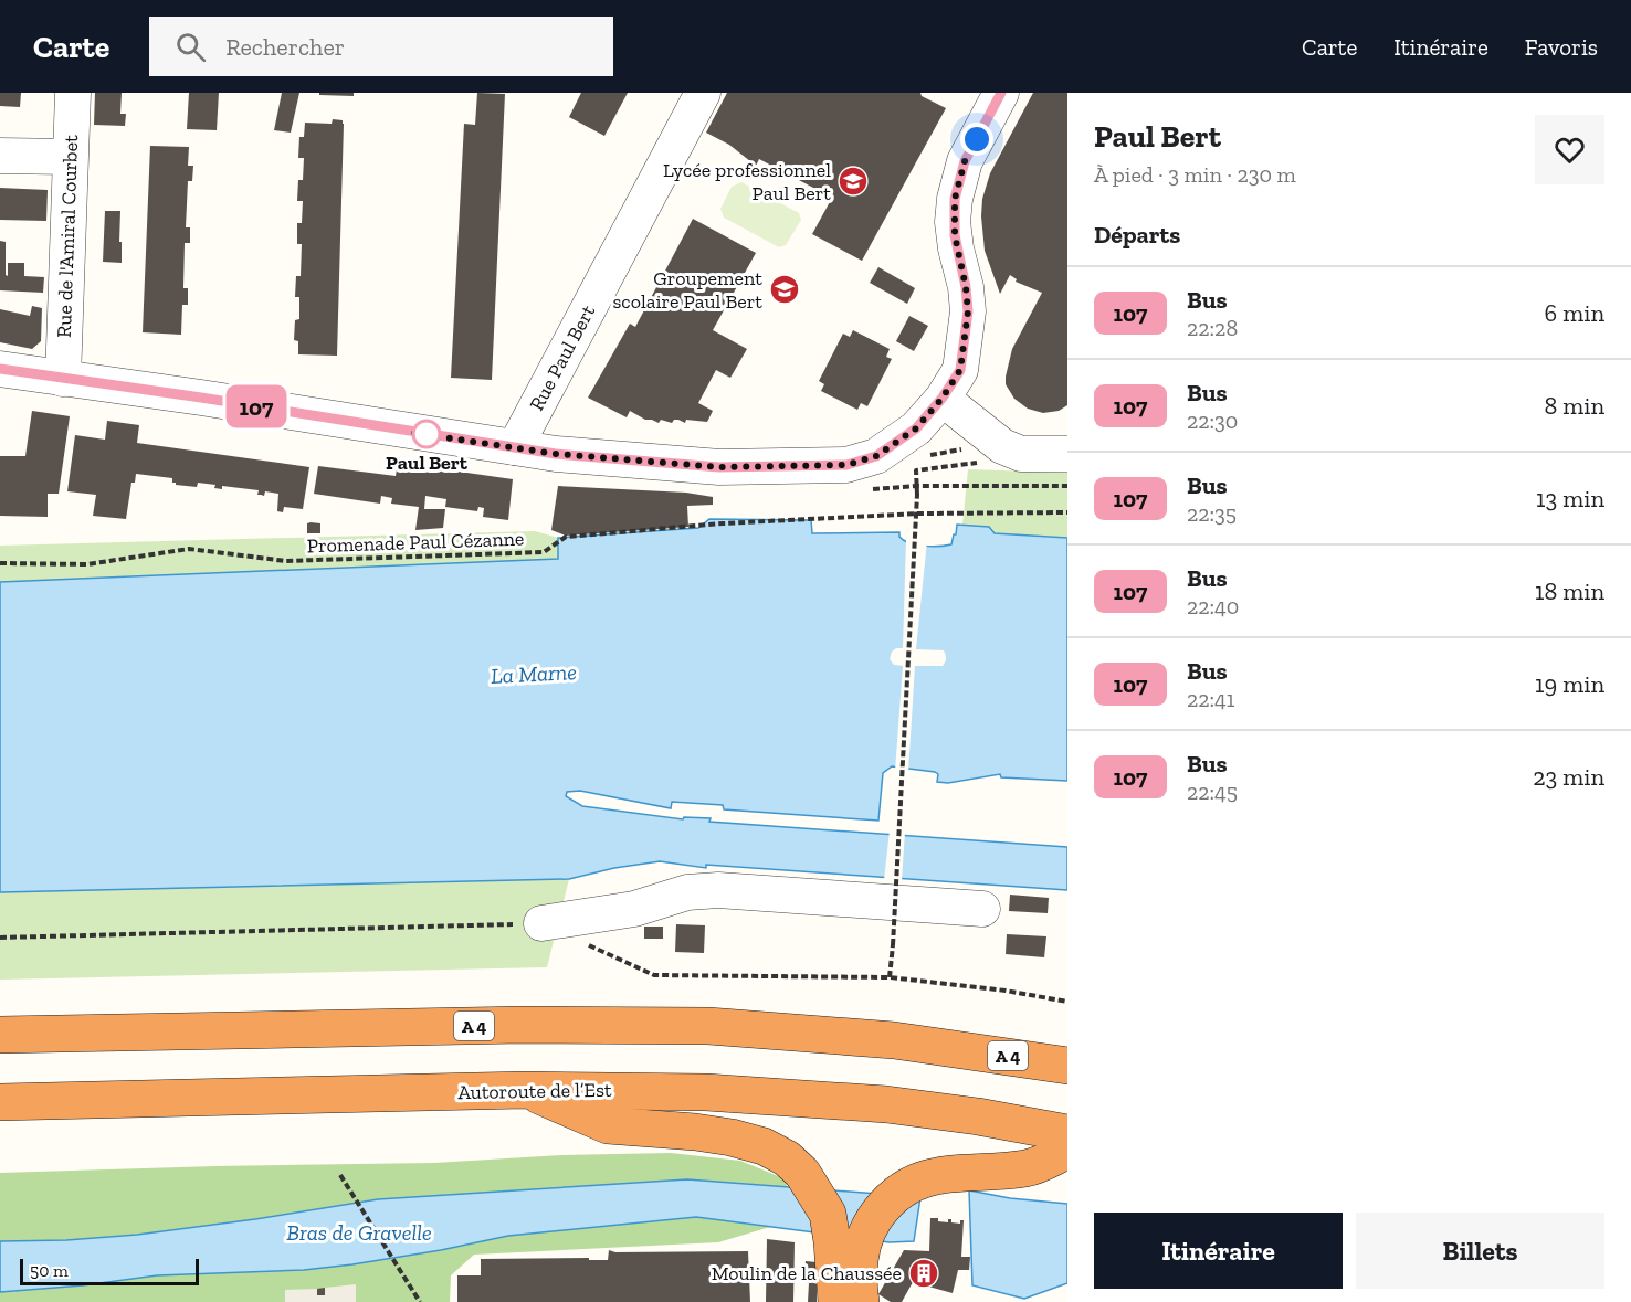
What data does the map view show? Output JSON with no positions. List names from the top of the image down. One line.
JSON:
{"streets":{"highway":["A 4","Autoroute de l’Est"],"street":["Rue de l'Amiral Courbet","Rue Paul Bert"],"path":["Promenade Paul Cézanne"]},"water":["La Marne","Bras de Gravelle"],"places":{"school or university":["Lycée professionnel Paul Bert","Groupement scolaire Paul Bert"],"other":["Paul Bert"],"building":["Moulin de la Chaussée"]},"lines":["bus line 107"],"scale_bar":"50 m","page":{"header":"Carte","search":"Rechercher","nav":["Carte","Itinéraire","Favoris"],"on_map":"107","heading":[["Paul Bert","À pied · 3 min · 230 m"],"Départs"],"list":[{"mark":"107","name":"Bus","note":"22:28","value":"6 min"},{"mark":"107","name":"Bus","note":"22:30","value":"8 min"},{"mark":"107","name":"Bus","note":"22:35","value":"13 min"},{"mark":"107","name":"Bus","note":"22:40","value":"18 min"},{"mark":"107","name":"Bus","note":"22:41","value":"19 min"},{"mark":"107","name":"Bus","note":"22:45","value":"23 min"}],"buttons":["Itinéraire","Billets"],"scale":"50 m"}}
